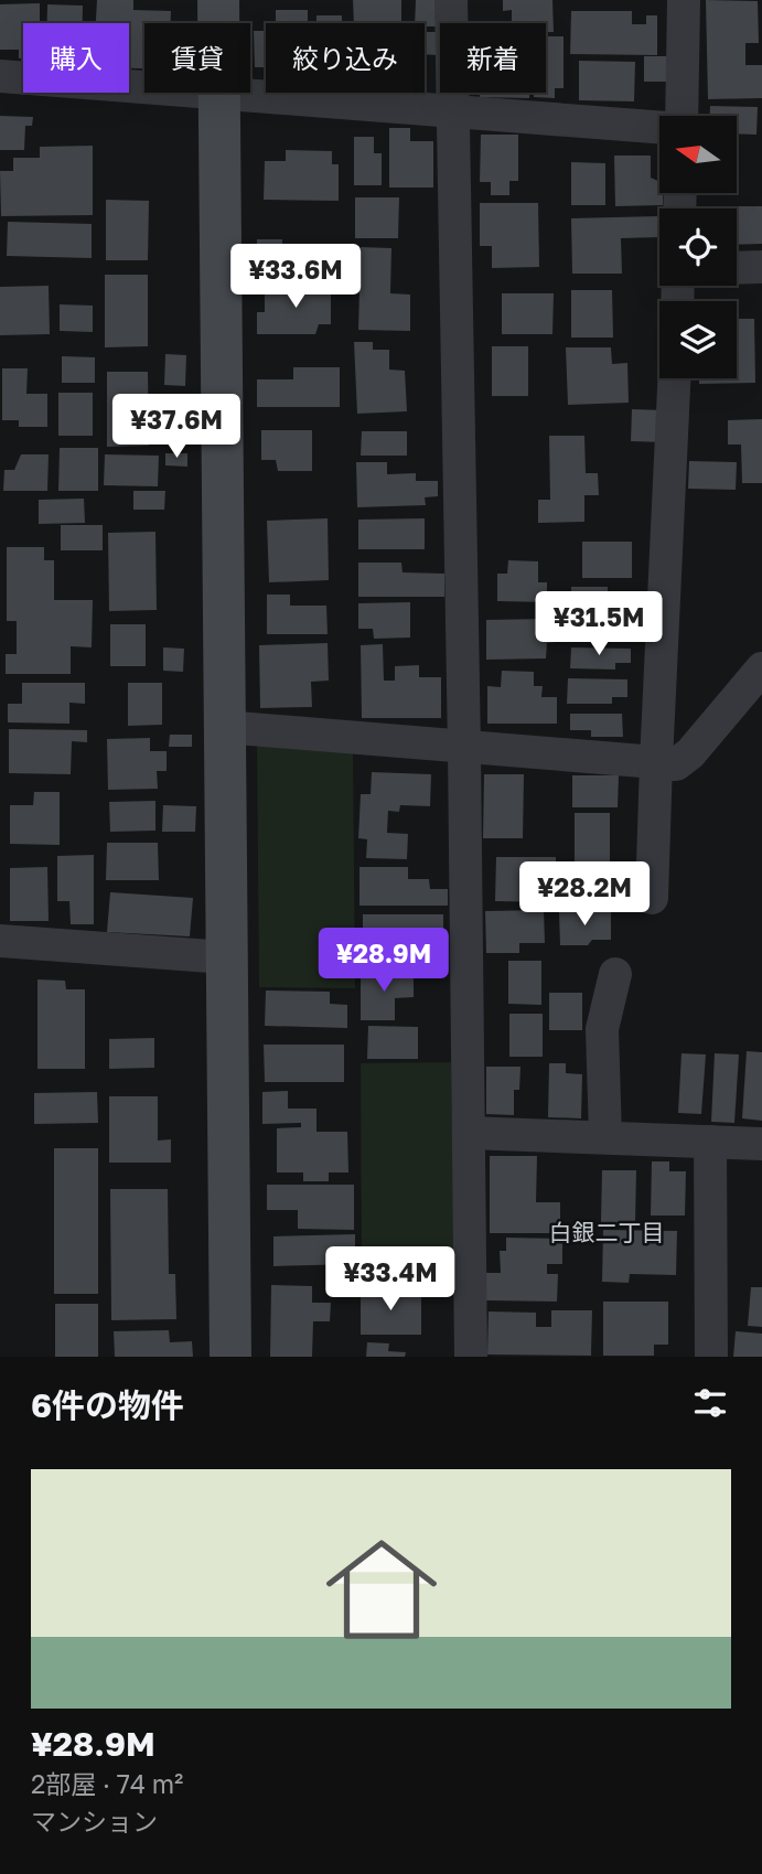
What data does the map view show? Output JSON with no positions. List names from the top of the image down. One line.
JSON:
{"districts":["白銀二丁目"],"north":"left","page":{"chip":["購入","賃貸","絞り込み","新着"],"price":["¥33.6M","¥37.6M","¥31.5M","¥28.2M","¥28.9M","¥33.4M"],"heading":"6件の物件","list":[{"name":"¥28.9M","note":"2部屋 · 74 m² · マンション"}]}}
